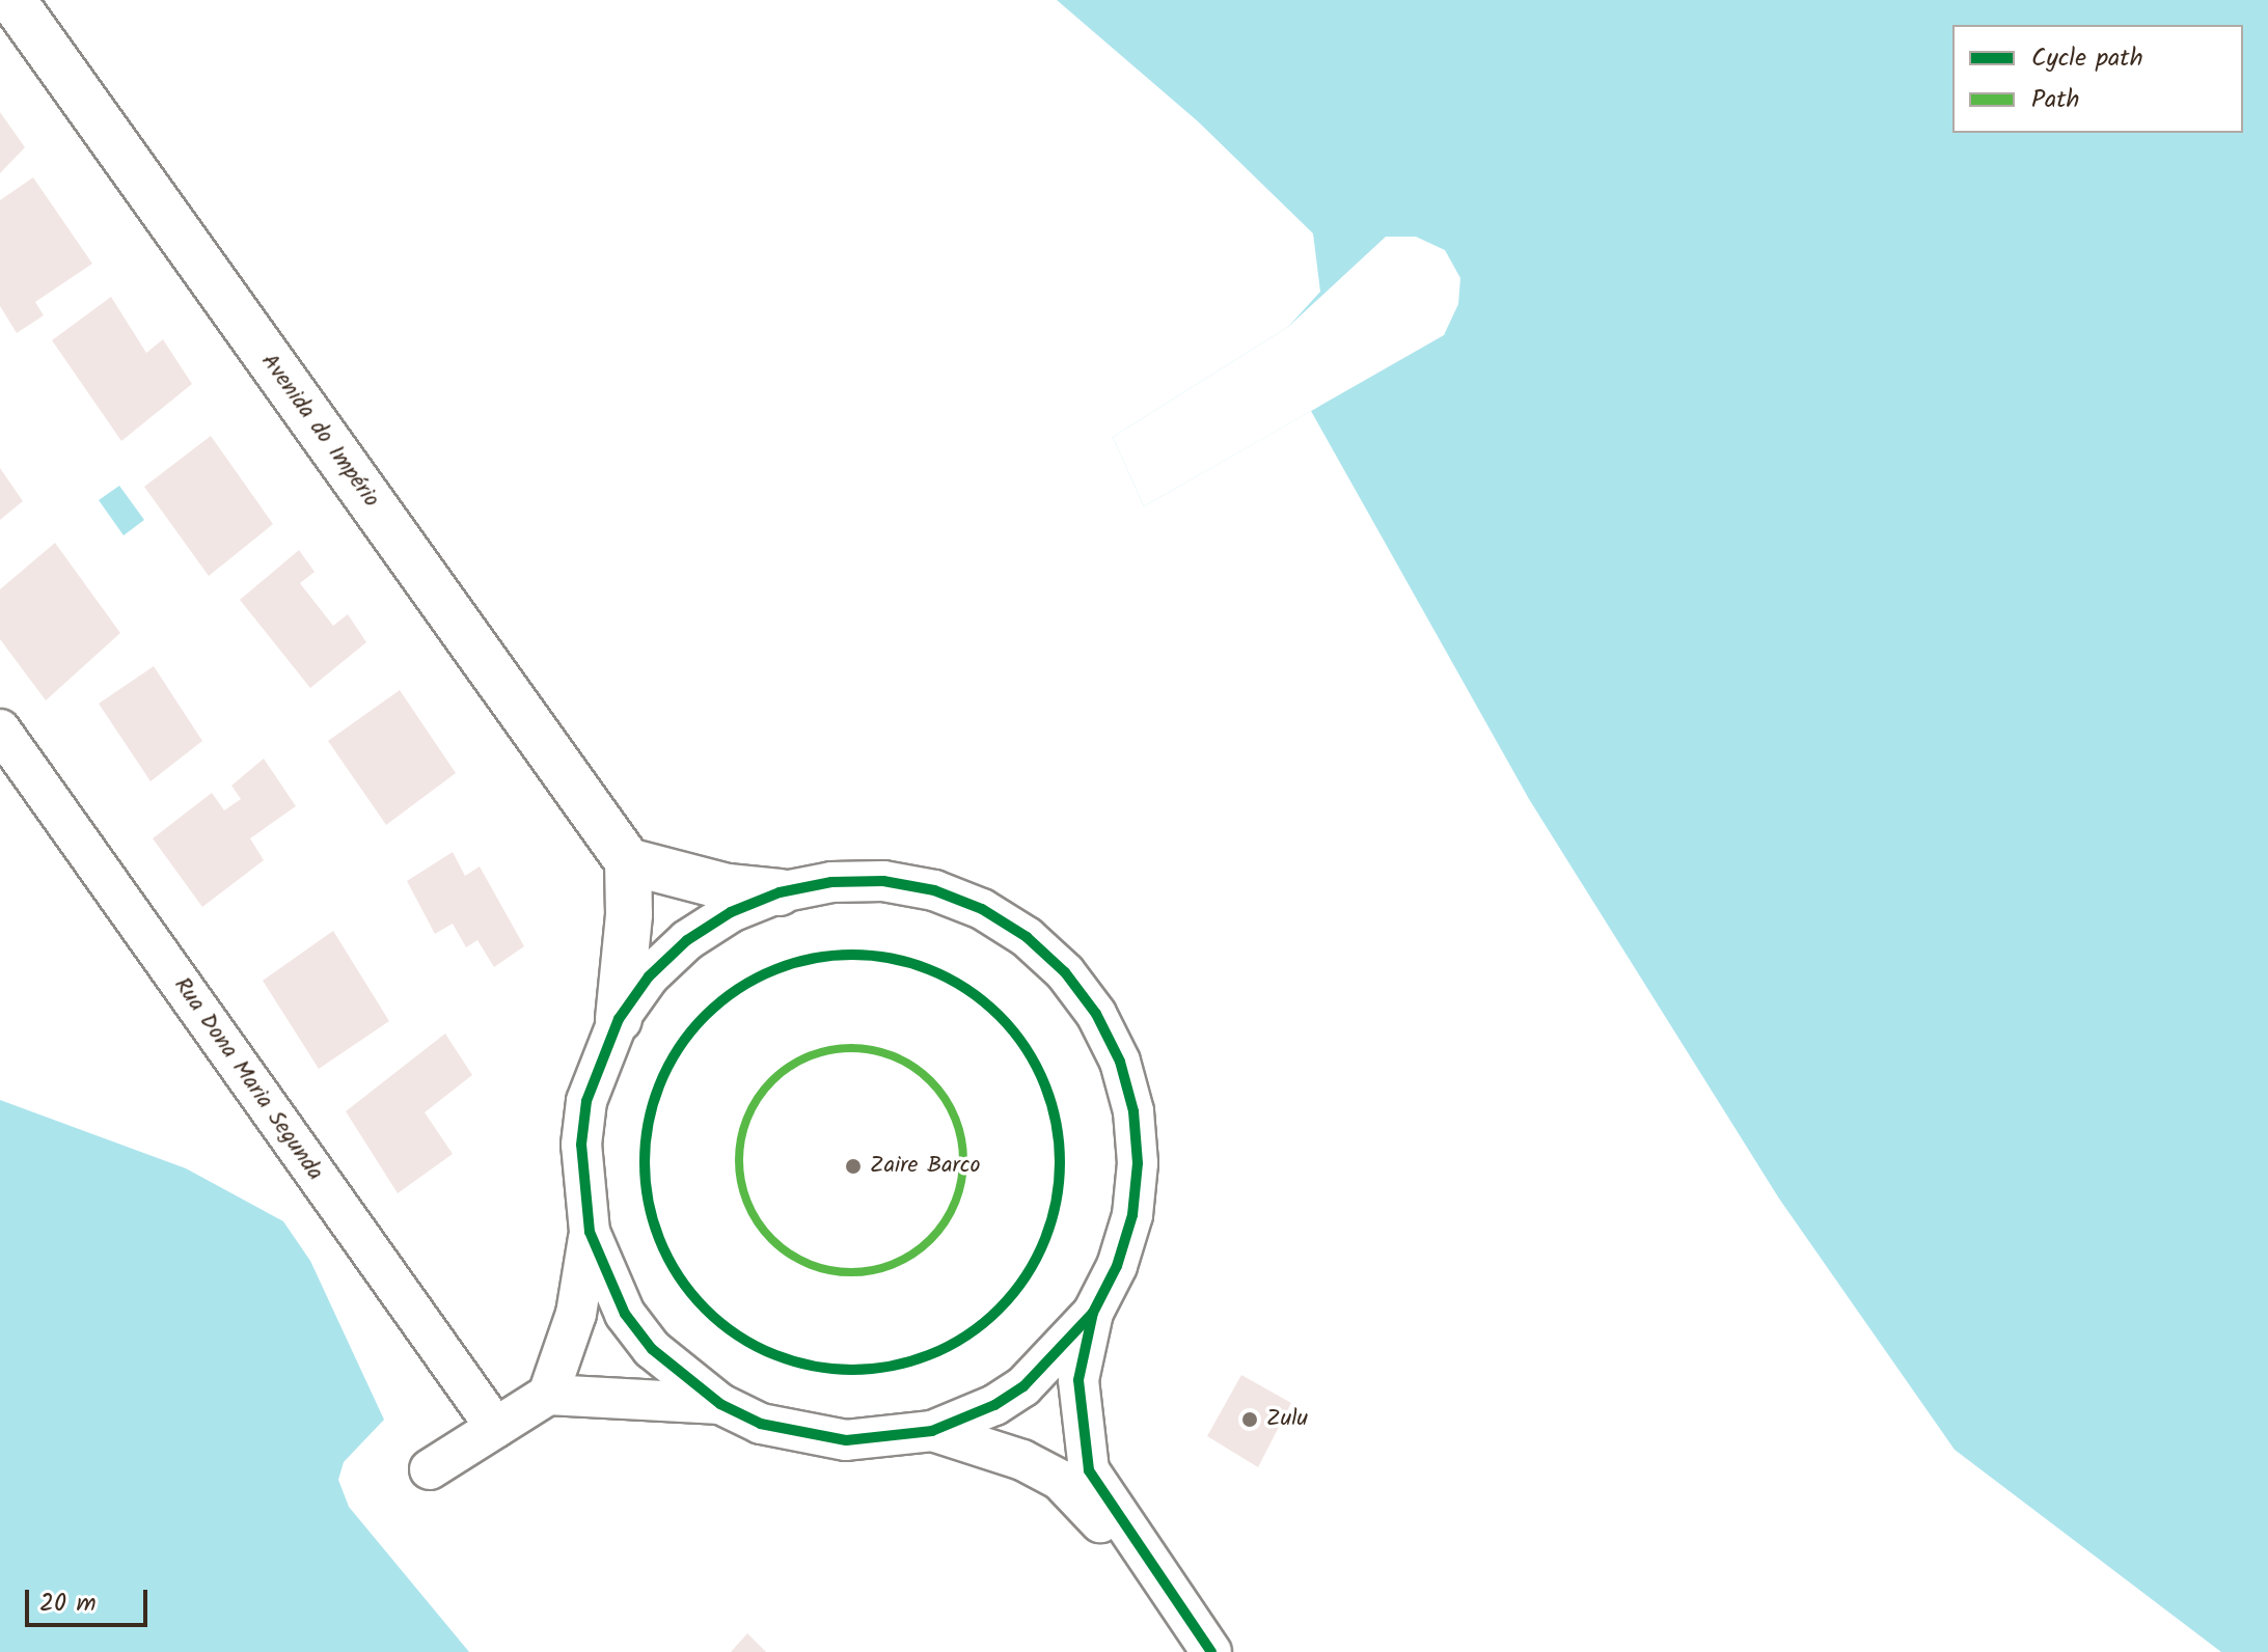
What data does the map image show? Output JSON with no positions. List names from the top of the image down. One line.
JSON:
{"streets":{"street":["Avenida do Império","Rua Dona Maria Segunda"]},"places":["Zaire Barco","Zulu"],"legend":["Cycle path","Path"],"scale_bar":"20 m"}
